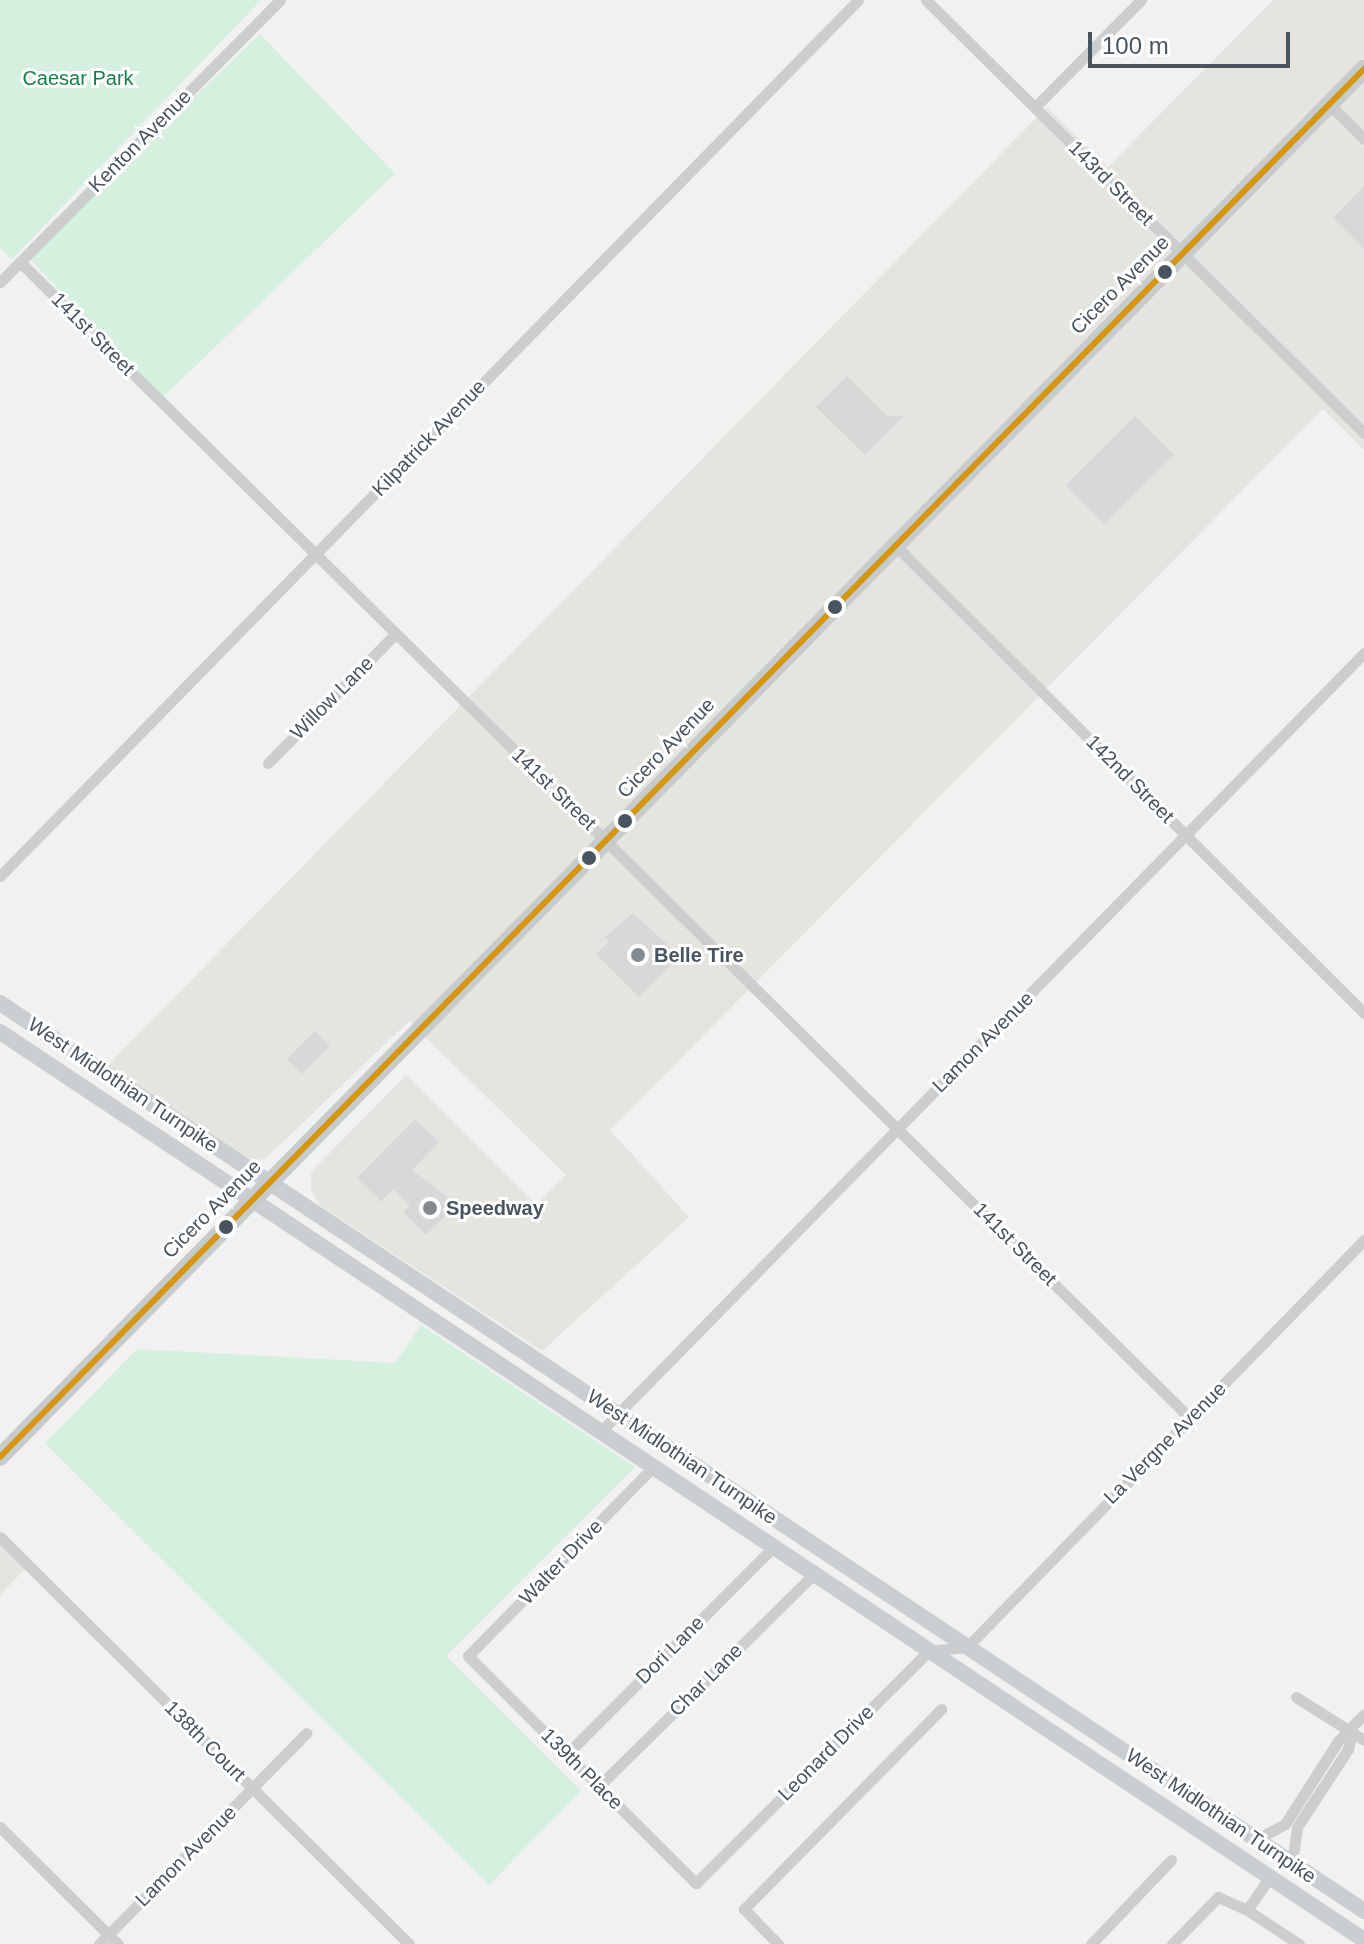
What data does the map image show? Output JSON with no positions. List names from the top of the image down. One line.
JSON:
{"streets":{"main road":["Cicero Avenue","West Midlothian Turnpike"],"street":["Kenton Avenue","143rd Street","141st Street","Kilpatrick Avenue","Willow Lane","142nd Street","Lamon Avenue","La Vergne Avenue","Walter Drive","Dori Lane","Char Lane","138th Court","Leonard Drive","139th Place"]},"crossings":[["Kenton Avenue","141st Street"],["143rd Street","Cicero Avenue"],["Cicero Avenue","141st Street"],["Cicero Avenue","142nd Street"],["Cicero Avenue","West Midlothian Turnpike"],["141st Street","Kilpatrick Avenue"],["141st Street","Willow Lane"],["141st Street","Lamon Avenue"],["141st Street","La Vergne Avenue"],["142nd Street","Lamon Avenue"],["Lamon Avenue","West Midlothian Turnpike"],["Lamon Avenue","138th Court"],["West Midlothian Turnpike","La Vergne Avenue"],["West Midlothian Turnpike","Walter Drive"],["West Midlothian Turnpike","Dori Lane"],["West Midlothian Turnpike","Char Lane"],["West Midlothian Turnpike","Leonard Drive"],["Walter Drive","139th Place"],["Dori Lane","139th Place"],["Char Lane","139th Place"],["Leonard Drive","139th Place"]],"parks":["Caesar Park"],"places":["Belle Tire","Speedway"],"scale_bar":"100 m"}
